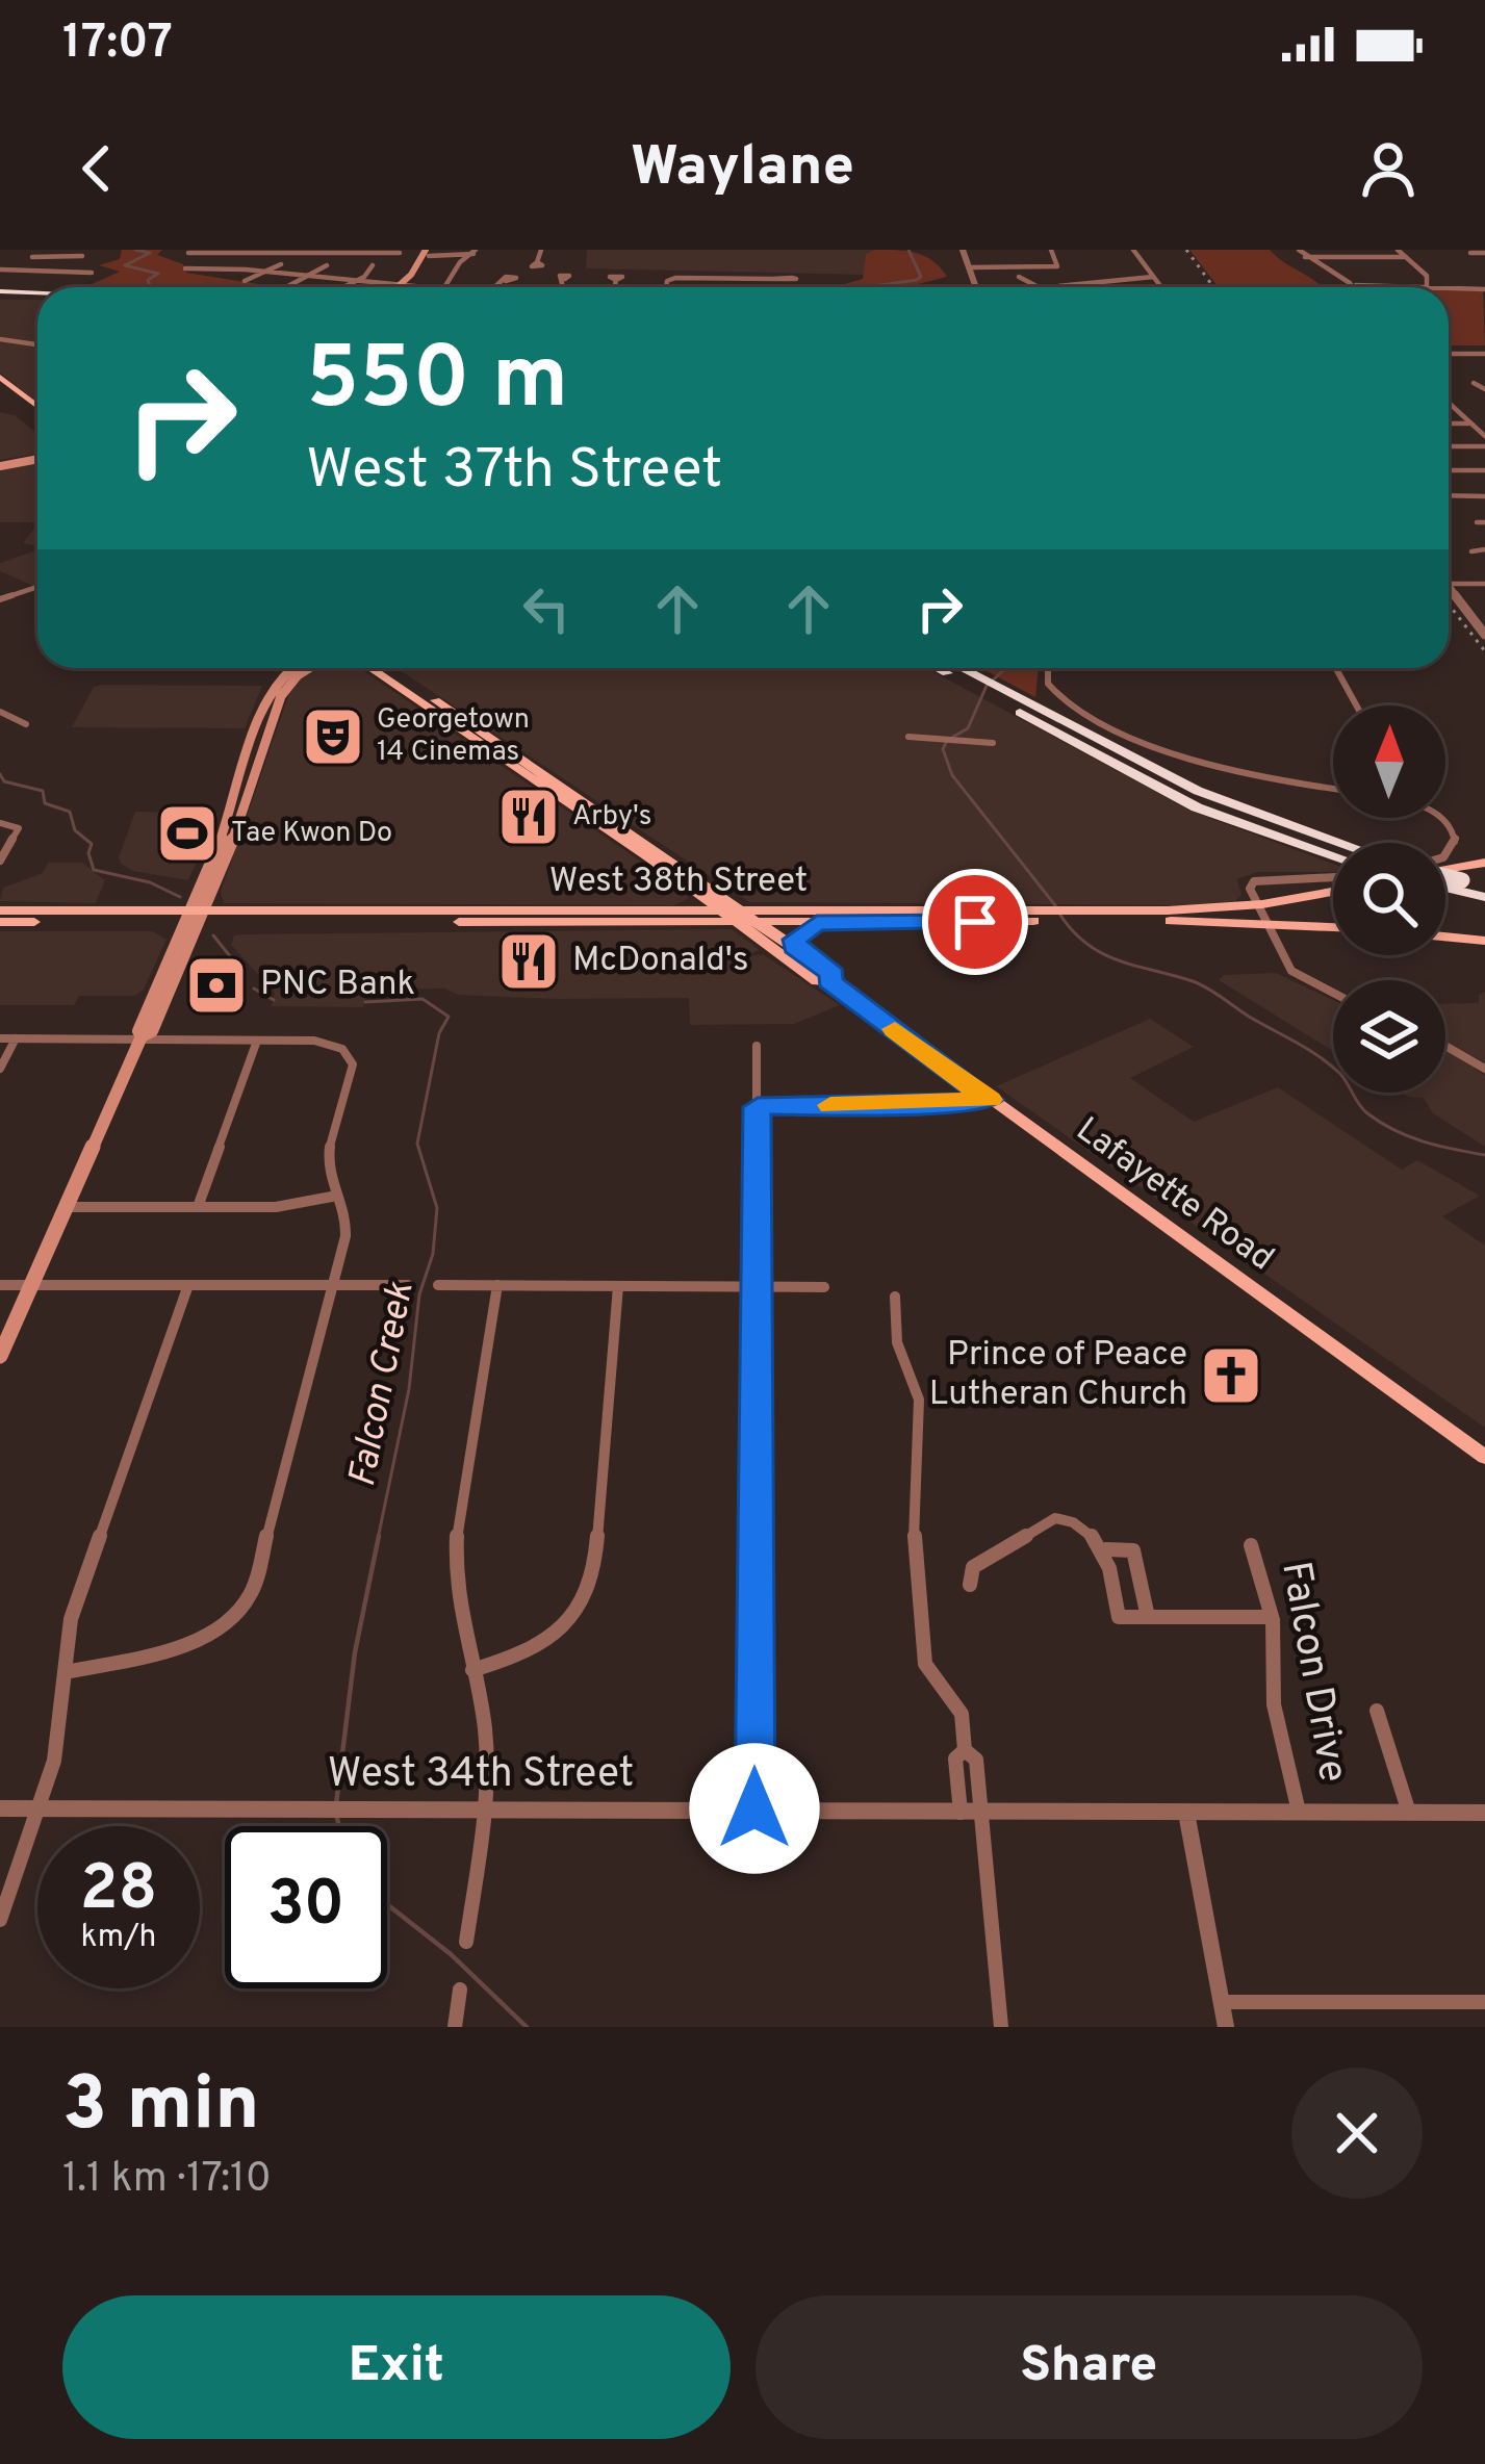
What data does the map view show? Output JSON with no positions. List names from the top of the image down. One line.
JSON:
{"streets":{"main road":["West 38th Street","Lafayette Road"],"street":["Falcon Drive","West 34th Street"]},"crossings":[["West 38th Street","Lafayette Road"],["Falcon Drive","West 34th Street"]],"water":["Falcon Creek"],"places":{"theatre":["Georgetown 14 Cinemas"],"restaurant":["Arby's","McDonald's"],"sports":["Tae Kwon Do"],"bank":["PNC Bank"],"church":["Prince of Peace Lutheran Church"]},"north":"top","page":{"status":"17:07","header":"Waylane","turn":["550 m","West 37th Street"],"speed":"28 km/h","limit":"30","heading":["3 min","1.1 km · 17:10"],"buttons":["Exit","Share"]}}
